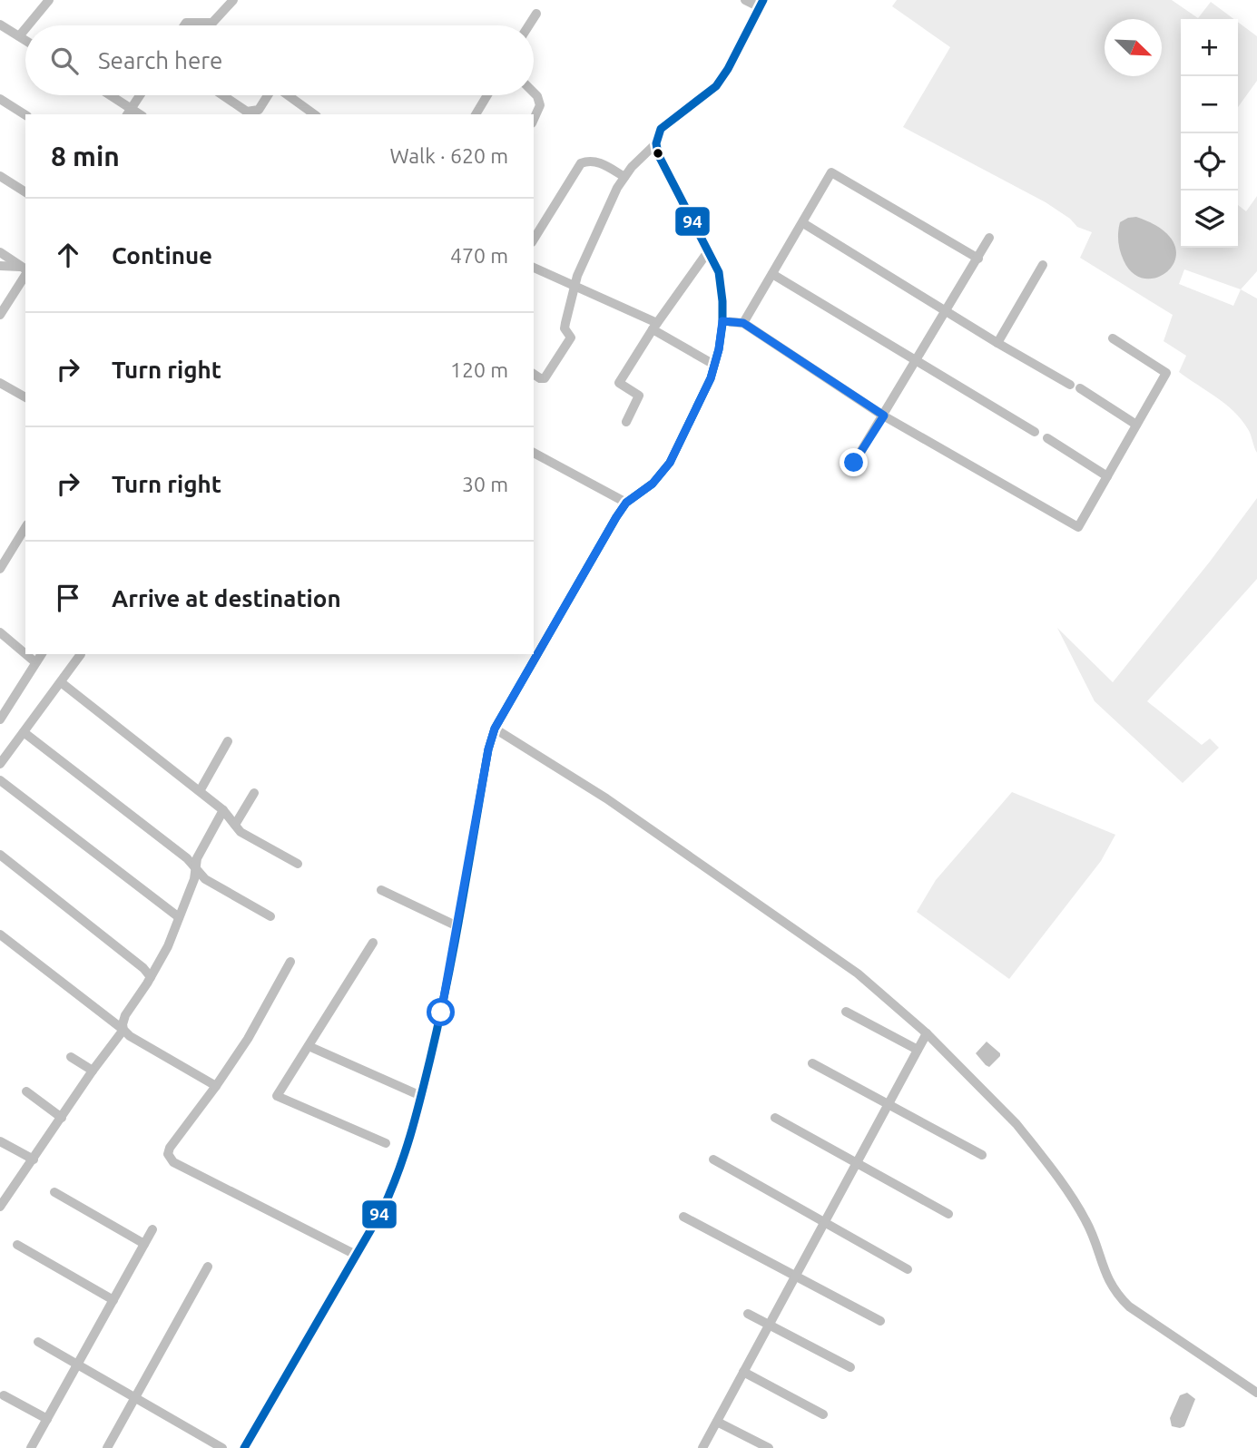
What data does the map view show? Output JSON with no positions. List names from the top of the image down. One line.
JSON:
{"lines":["transit line 94"],"north":"bottom right","page":{"map_buttons":["+","−"],"search":"Search here","heading":["8 min","Walk · 620 m"],"list":[["Continue","470 m"],["Turn right","120 m"],["Turn right","30 m"],"Arrive at destination"]}}
